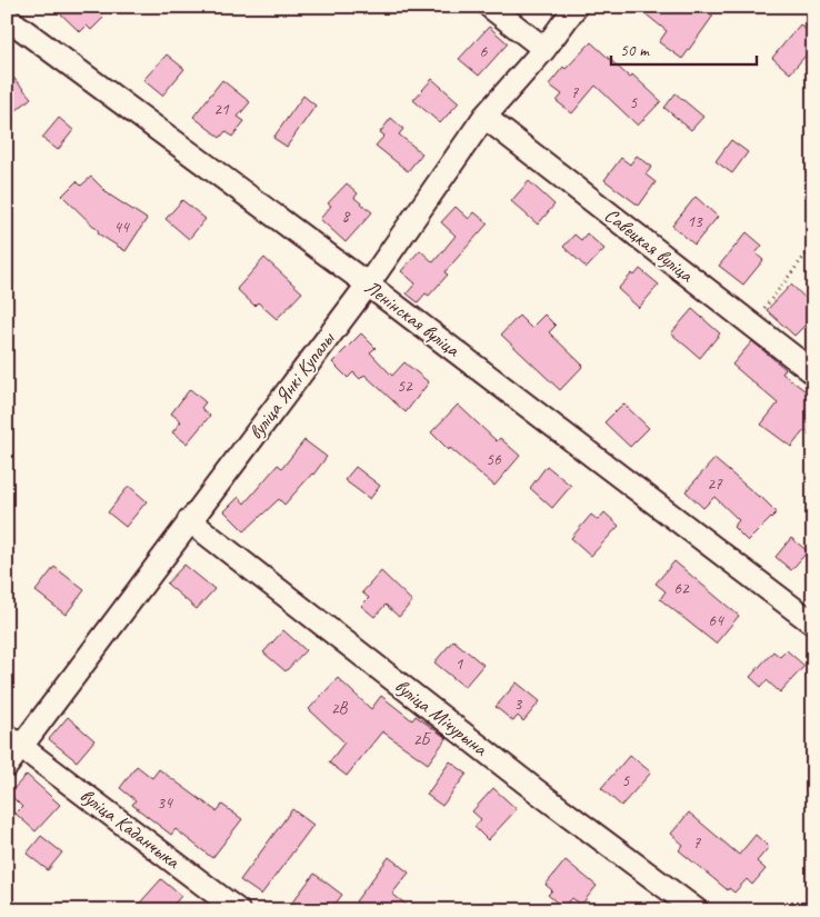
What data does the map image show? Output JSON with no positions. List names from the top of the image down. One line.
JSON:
{"streets":{"street":["Савецкая вуліца","Ленінская вуліца","вуліца Янкі Купалы","вуліца Мічурына","вуліца Каданчыка"]},"crossings":[["Савецкая вуліца","вуліца Янкі Купалы"],["Ленінская вуліца","вуліца Янкі Купалы"],["вуліца Янкі Купалы","вуліца Мічурына"],["вуліца Янкі Купалы","вуліца Каданчыка"]],"house_numbers":["6","7","5","21","8","13","44","52","56","27","62","64","1","3","2В","2Б","5","34","7"],"scale_bar":"50 m"}
